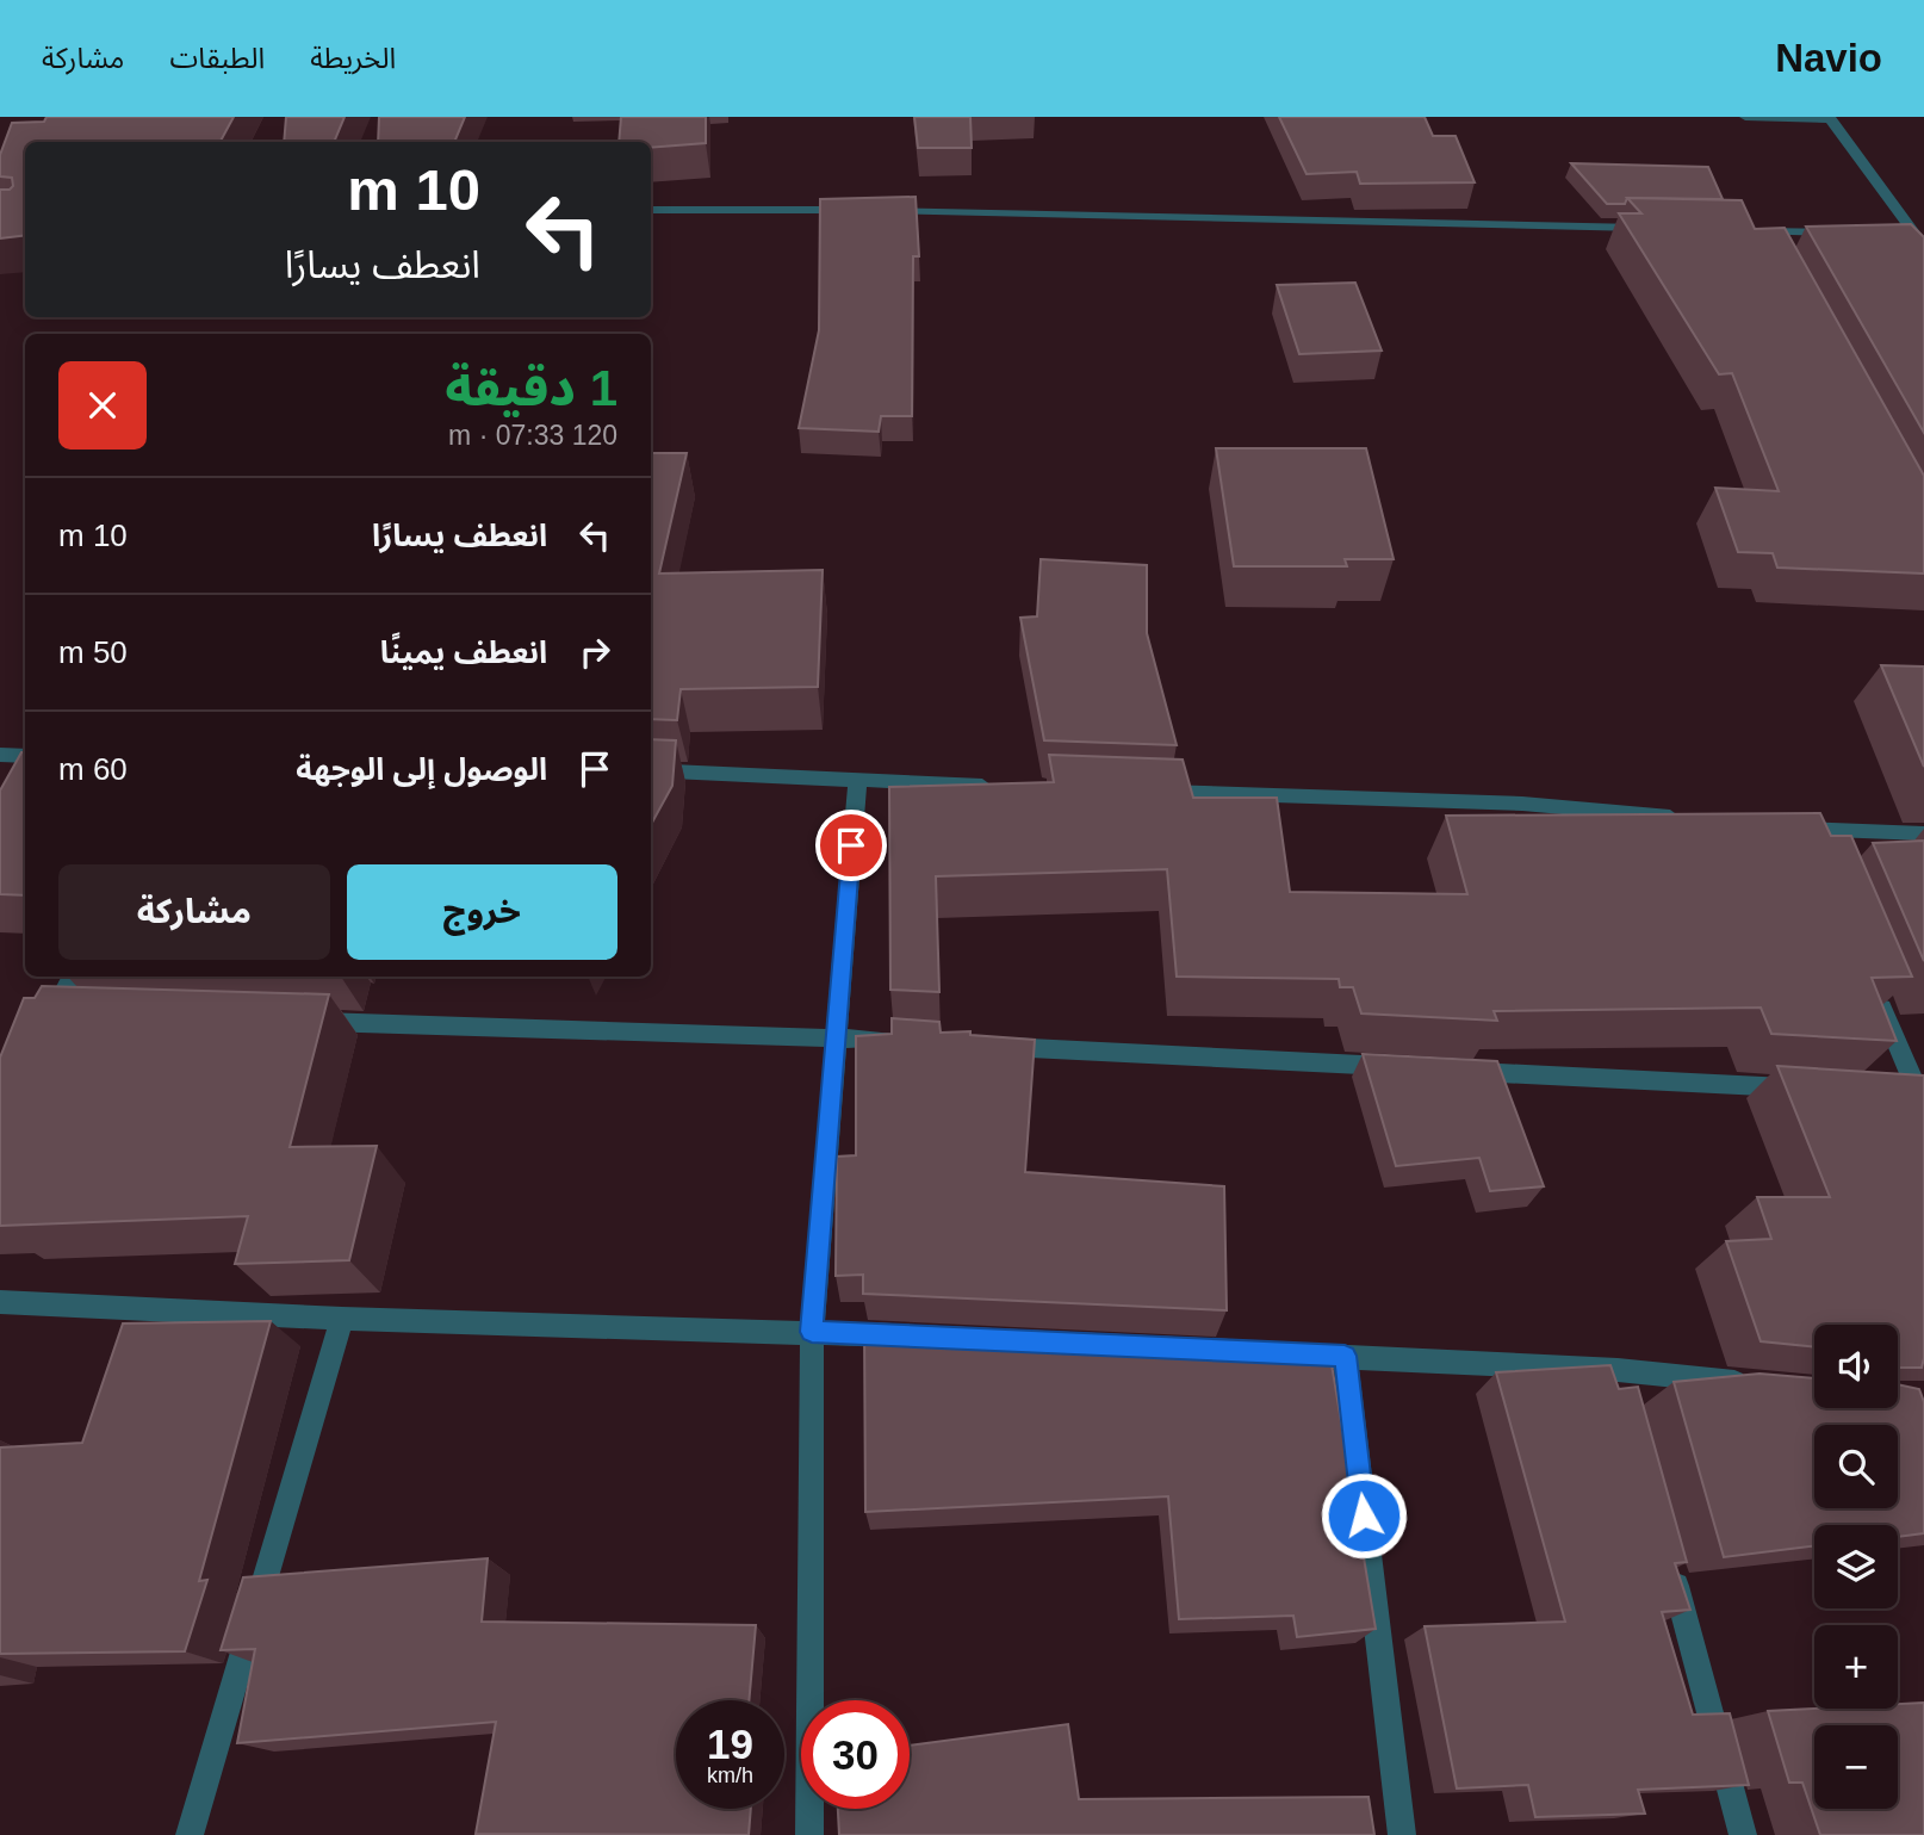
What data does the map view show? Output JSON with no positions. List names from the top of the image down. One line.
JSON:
{"page":{"header":"Navio","nav":["الخريطة","الطبقات","مشاركة"],"turn":["10 m","انعطف يسارًا"],"heading":["1 دقيقة","120 m · 07:33"],"list":[{"name":"انعطف يسارًا","value":"10 m"},{"name":"انعطف يمينًا","value":"50 m"},{"name":"الوصول إلى الوجهة","value":"60 m"}],"buttons":["خروج","مشاركة"],"map_buttons":["+","−"],"speed":"19 km/h","limit":"30"}}
